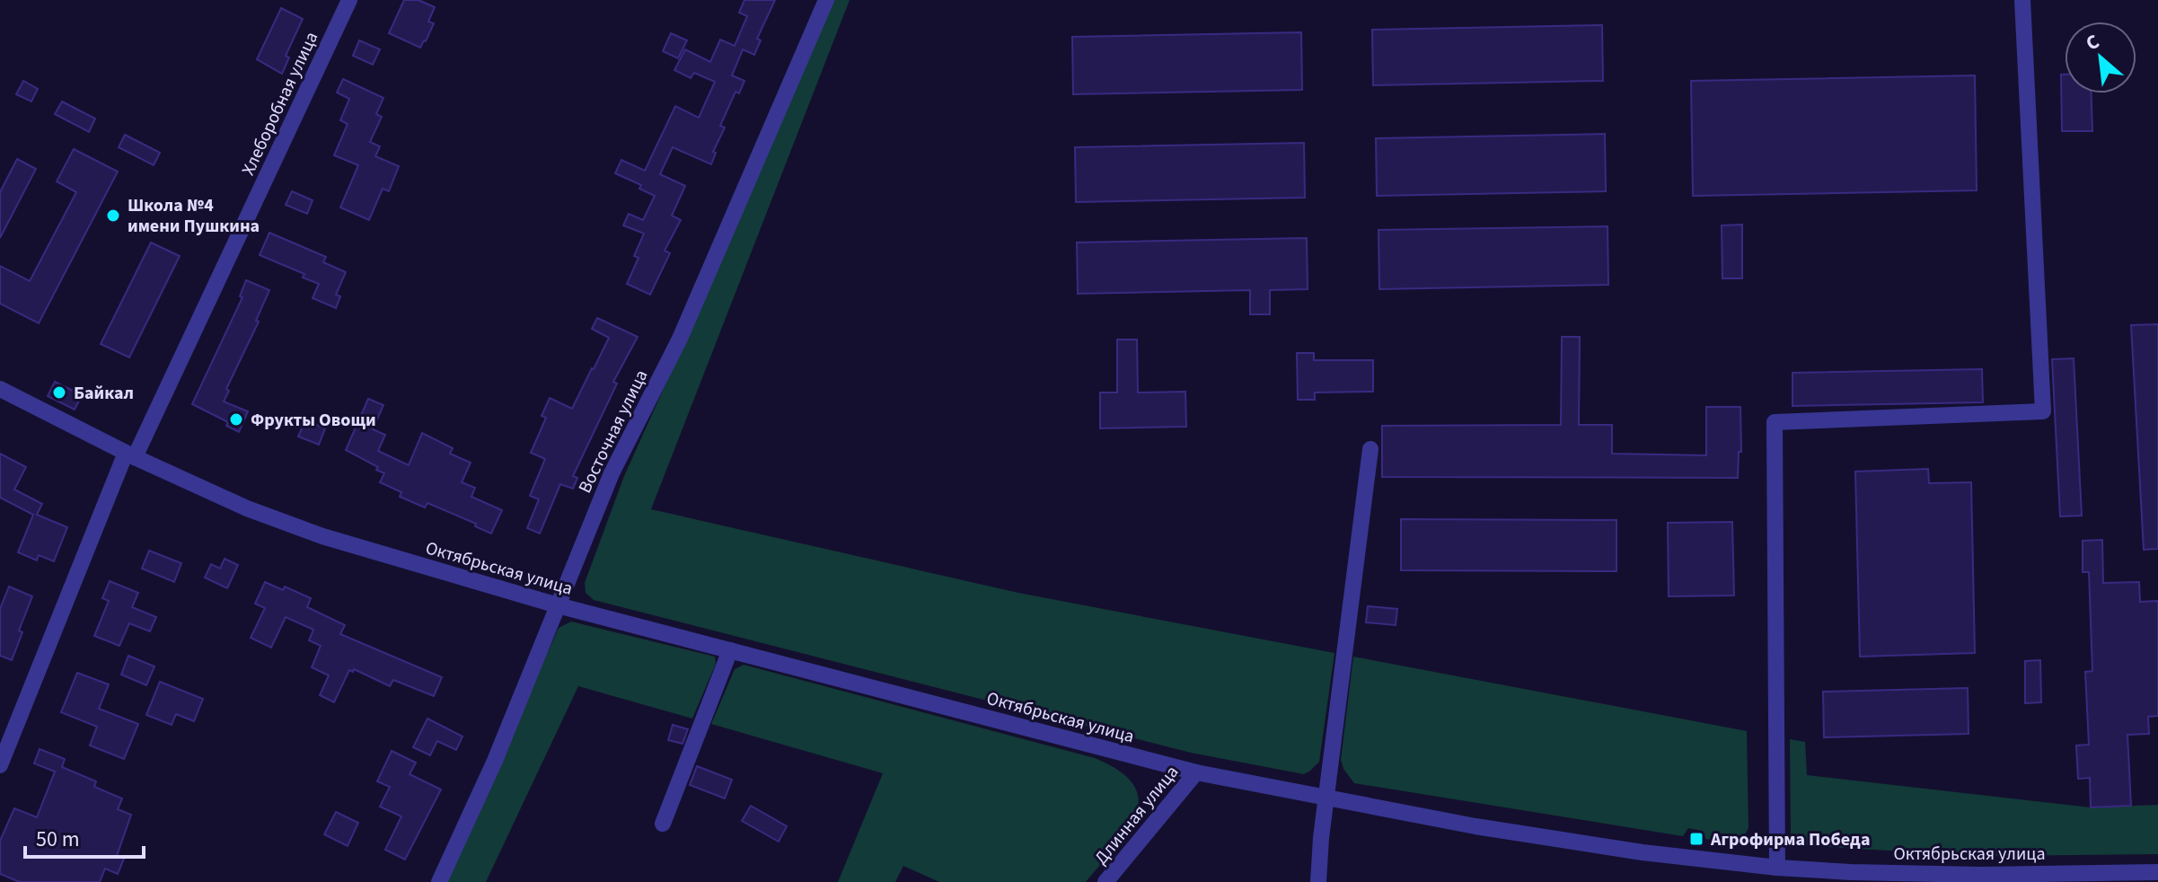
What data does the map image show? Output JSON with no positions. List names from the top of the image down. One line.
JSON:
{"streets":{"street":["Хлеборобная улица","Восточная улица","Октябрьская улица","Длинная улица"]},"crossings":[["Хлеборобная улица","Октябрьская улица"],["Восточная улица","Октябрьская улица"],["Октябрьская улица","Длинная улица"]],"places":{"other":["Школа №4 имени Пушкина","Байкал","Фрукты Овощи"],"transit":["Агрофирма Победа"]},"scale_bar":"50 m","north":"top left"}
